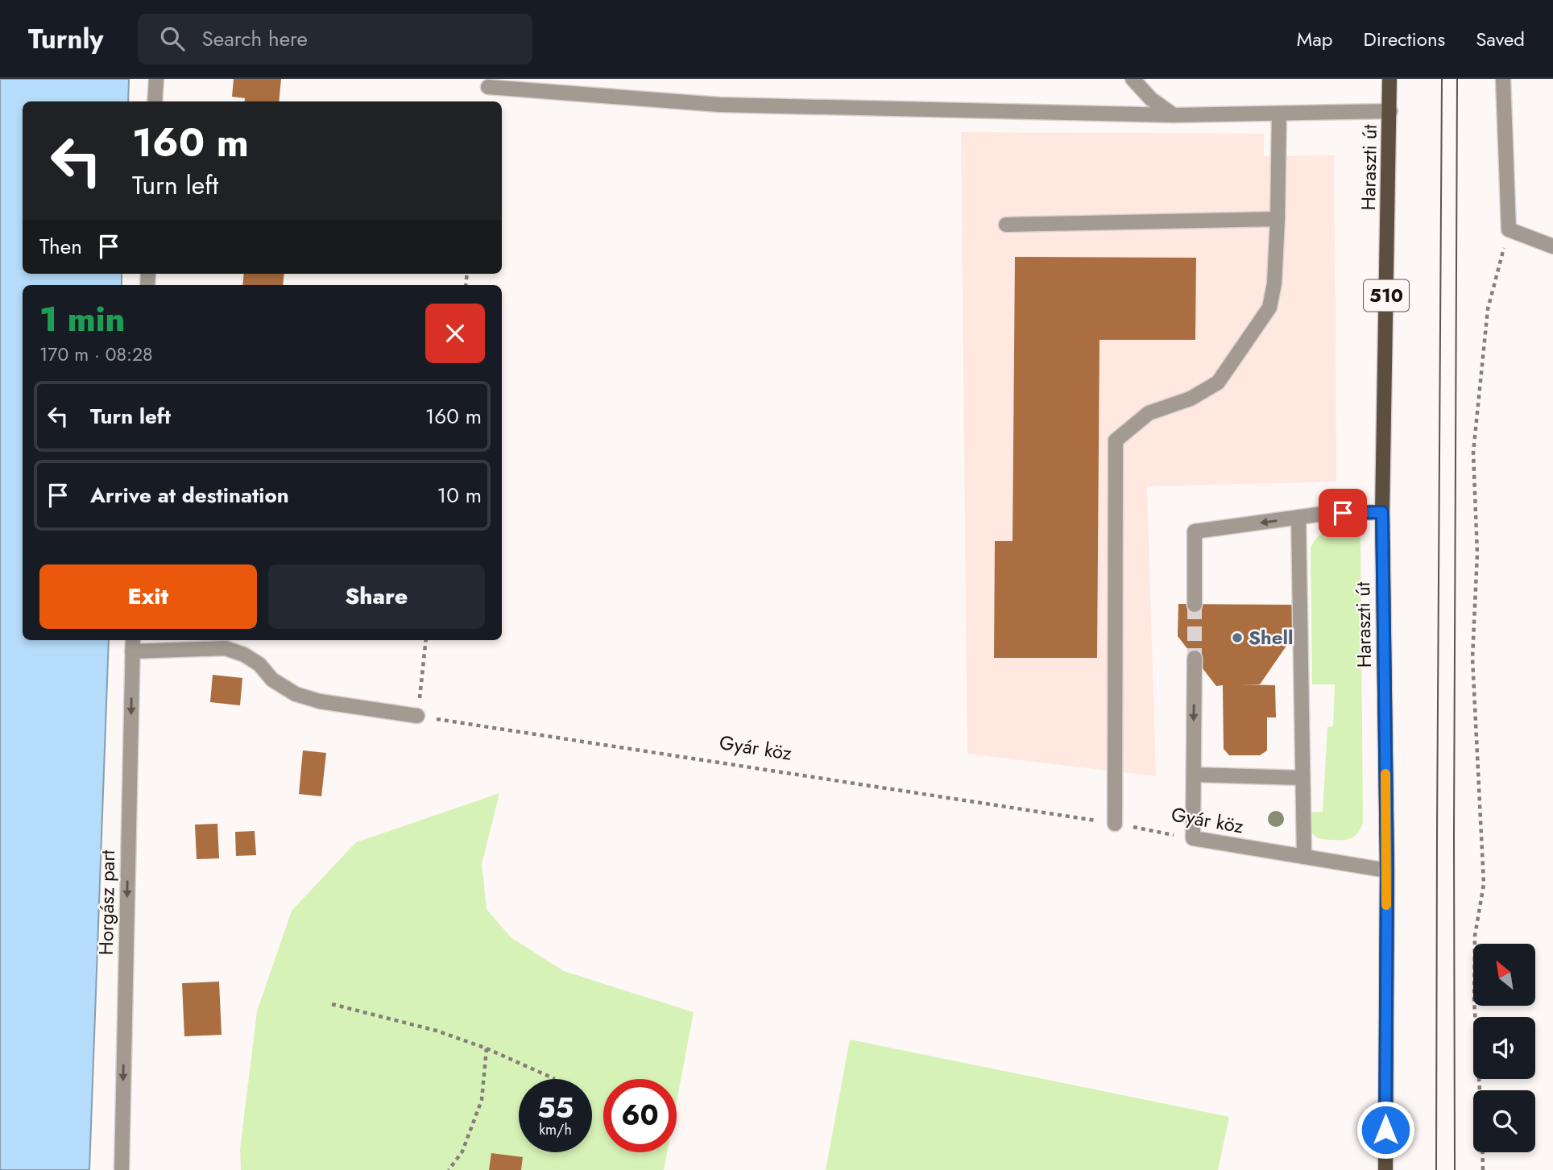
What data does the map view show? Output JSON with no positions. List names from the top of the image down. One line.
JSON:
{"streets":{"main road":["Haraszti út","510"],"street":["Gyár köz","Horgász part"]},"crossings":[["Haraszti út","Gyár köz"]],"one_way":["Horgász part"],"places":["Shell"],"north":"top left","page":{"header":"Turnly","search":"Search here","nav":["Map","Directions","Saved"],"turn":["160 m","Turn left"],"then":"Then","heading":["1 min","170 m · 08:28"],"list":[{"name":"Turn left","value":"160 m"},{"name":"Arrive at destination","value":"10 m"}],"buttons":["Exit","Share"],"speed":"55 km/h","limit":"60"}}
